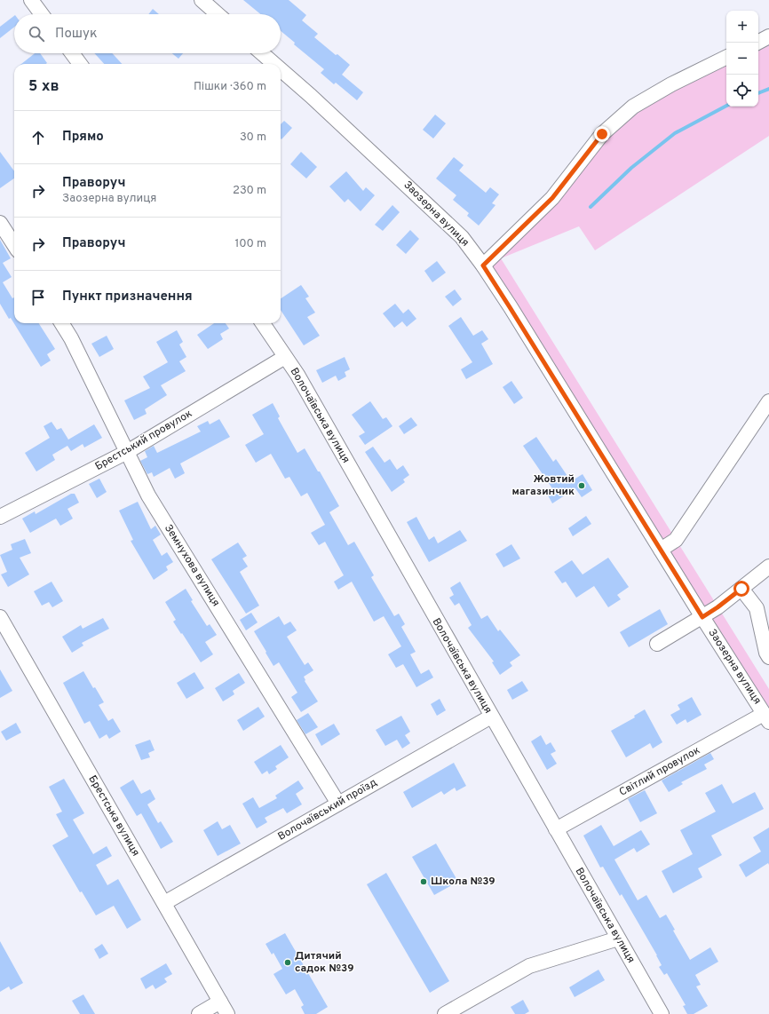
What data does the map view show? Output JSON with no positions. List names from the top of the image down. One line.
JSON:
{"streets":{"street":["Заозерна вулиця","Волочаївська вулиця","Брестський провулок","Земнухова вулиця","Світлий провулок","Волочаївський проїзд","Брестська вулиця"]},"crossings":[["Заозерна вулиця","Світлий провулок"],["Волочаївська вулиця","Брестський провулок"],["Волочаївська вулиця","Світлий провулок"],["Волочаївська вулиця","Волочаївський проїзд"],["Брестський провулок","Земнухова вулиця"],["Земнухова вулиця","Волочаївський проїзд"],["Волочаївський проїзд","Брестська вулиця"]],"places":["Жовтий магазинчик","Школа №39","Дитячий садок №39"],"page":{"map_buttons":["+","−"],"search":"Пошук","heading":["5 хв","Пішки · 360 m"],"list":[["Прямо","30 m"],["Праворуч","Заозерна вулиця","230 m"],["Праворуч","100 m"],"Пункт призначення"]}}
